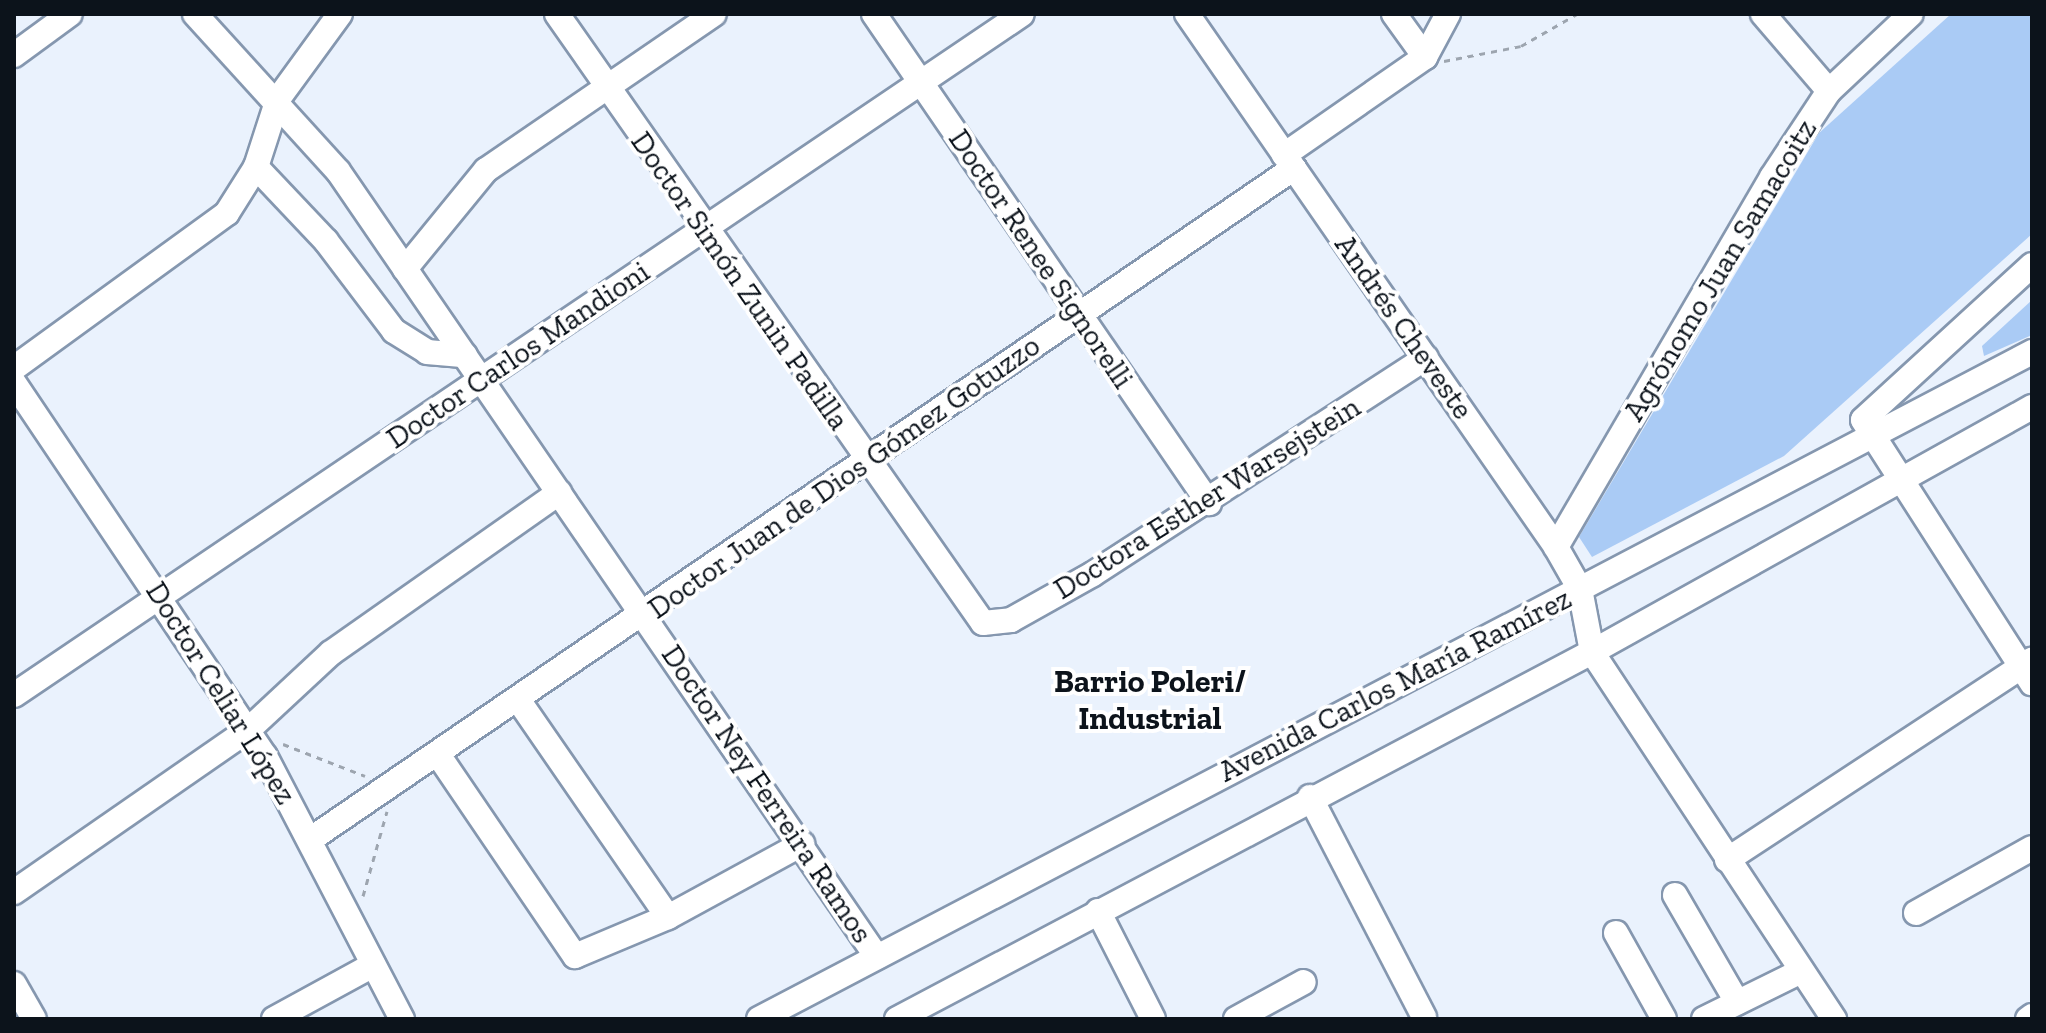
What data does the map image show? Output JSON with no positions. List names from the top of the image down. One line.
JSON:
{"streets":{"street":["Doctor Renee Signorelli","Agrónomo Juan Samacoitz","Doctor Simón Zunin Padilla","Andrés Cheveste","Doctor Carlos Mandioni","Doctor Juan de Dios Gómez Gotuzzo","Doctora Esther Warsejstein","Avenida Carlos María Ramírez","Doctor Celiar López","Doctor Ney Ferreira Ramos"]},"crossings":[["Doctor Renee Signorelli","Doctor Carlos Mandioni"],["Doctor Renee Signorelli","Doctor Juan de Dios Gómez Gotuzzo"],["Doctor Renee Signorelli","Doctora Esther Warsejstein"],["Agrónomo Juan Samacoitz","Andrés Cheveste"],["Doctor Simón Zunin Padilla","Doctor Carlos Mandioni"],["Doctor Simón Zunin Padilla","Doctor Juan de Dios Gómez Gotuzzo"],["Doctor Simón Zunin Padilla","Doctora Esther Warsejstein"],["Andrés Cheveste","Doctor Juan de Dios Gómez Gotuzzo"],["Andrés Cheveste","Doctora Esther Warsejstein"],["Andrés Cheveste","Avenida Carlos María Ramírez"],["Doctor Carlos Mandioni","Doctor Celiar López"],["Doctor Carlos Mandioni","Doctor Ney Ferreira Ramos"],["Doctor Juan de Dios Gómez Gotuzzo","Doctor Celiar López"],["Doctor Juan de Dios Gómez Gotuzzo","Doctor Ney Ferreira Ramos"],["Avenida Carlos María Ramírez","Doctor Ney Ferreira Ramos"]],"districts":["Barrio Poleri/ Industrial"]}
